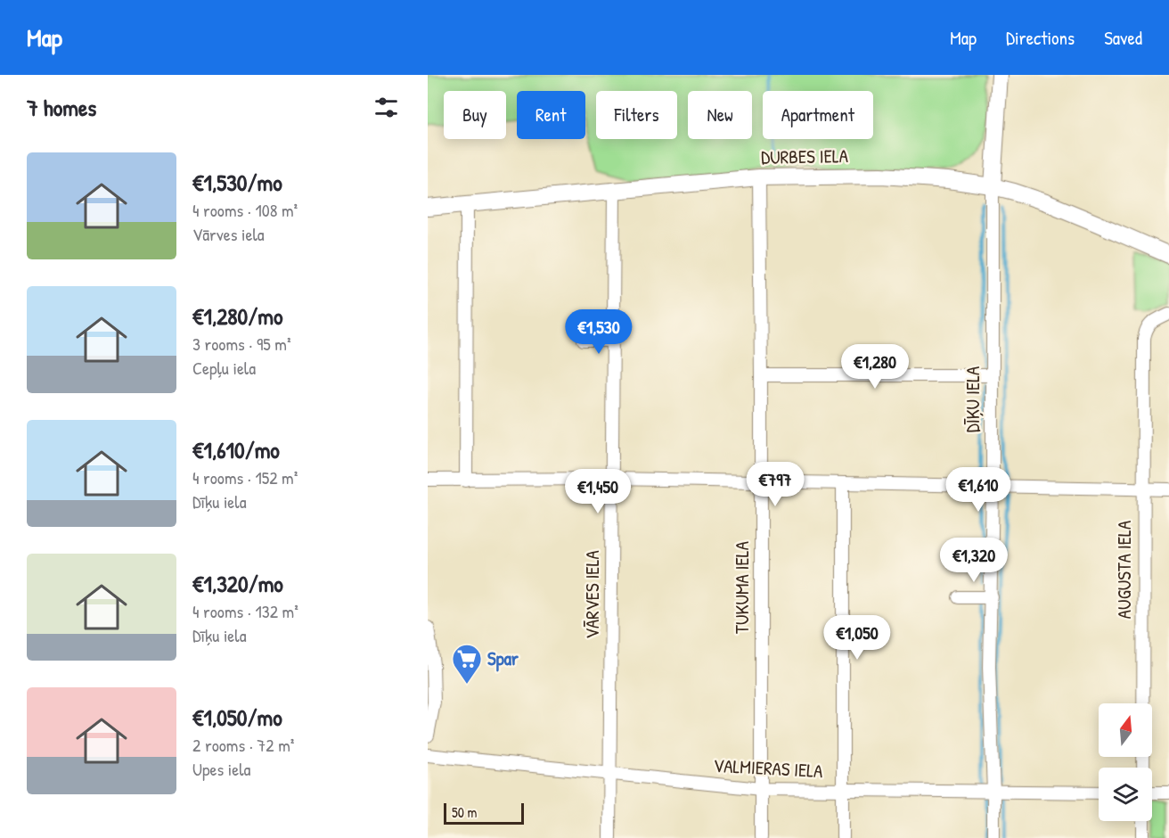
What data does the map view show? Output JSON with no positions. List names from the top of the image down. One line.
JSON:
{"streets":{"main road":["DURBES IELA","DĪĶU IELA"],"street":["AUGUSTA IELA","TUKUMA IELA","VĀRVES IELA","VALMIERAS IELA"]},"crossings":[["DURBES IELA","DĪĶU IELA"],["DURBES IELA","TUKUMA IELA"],["DURBES IELA","VĀRVES IELA"],["DĪĶU IELA","VALMIERAS IELA"],["TUKUMA IELA","VALMIERAS IELA"],["VĀRVES IELA","VALMIERAS IELA"]],"places":{"supermarket":["Spar"]},"scale_bar":"50 m","north":"top","page":{"header":"Map","nav":["Map","Directions","Saved"],"heading":"7 homes","chip":["Buy","Rent","Filters","New","Apartment"],"list":[{"name":"€1,530/mo","note":"4 rooms · 108 m² · Vārves iela"},{"name":"€1,280/mo","note":"3 rooms · 95 m² · Cepļu iela"},{"name":"€1,610/mo","note":"4 rooms · 152 m² · Dīķu iela"},{"name":"€1,320/mo","note":"4 rooms · 132 m² · Dīķu iela"},{"name":"€1,050/mo","note":"2 rooms · 72 m² · Upes iela"}],"price":["€1,530","€1,280","€797","€1,610","€1,450","€1,320","€1,050"],"scale":"50 m"}}
